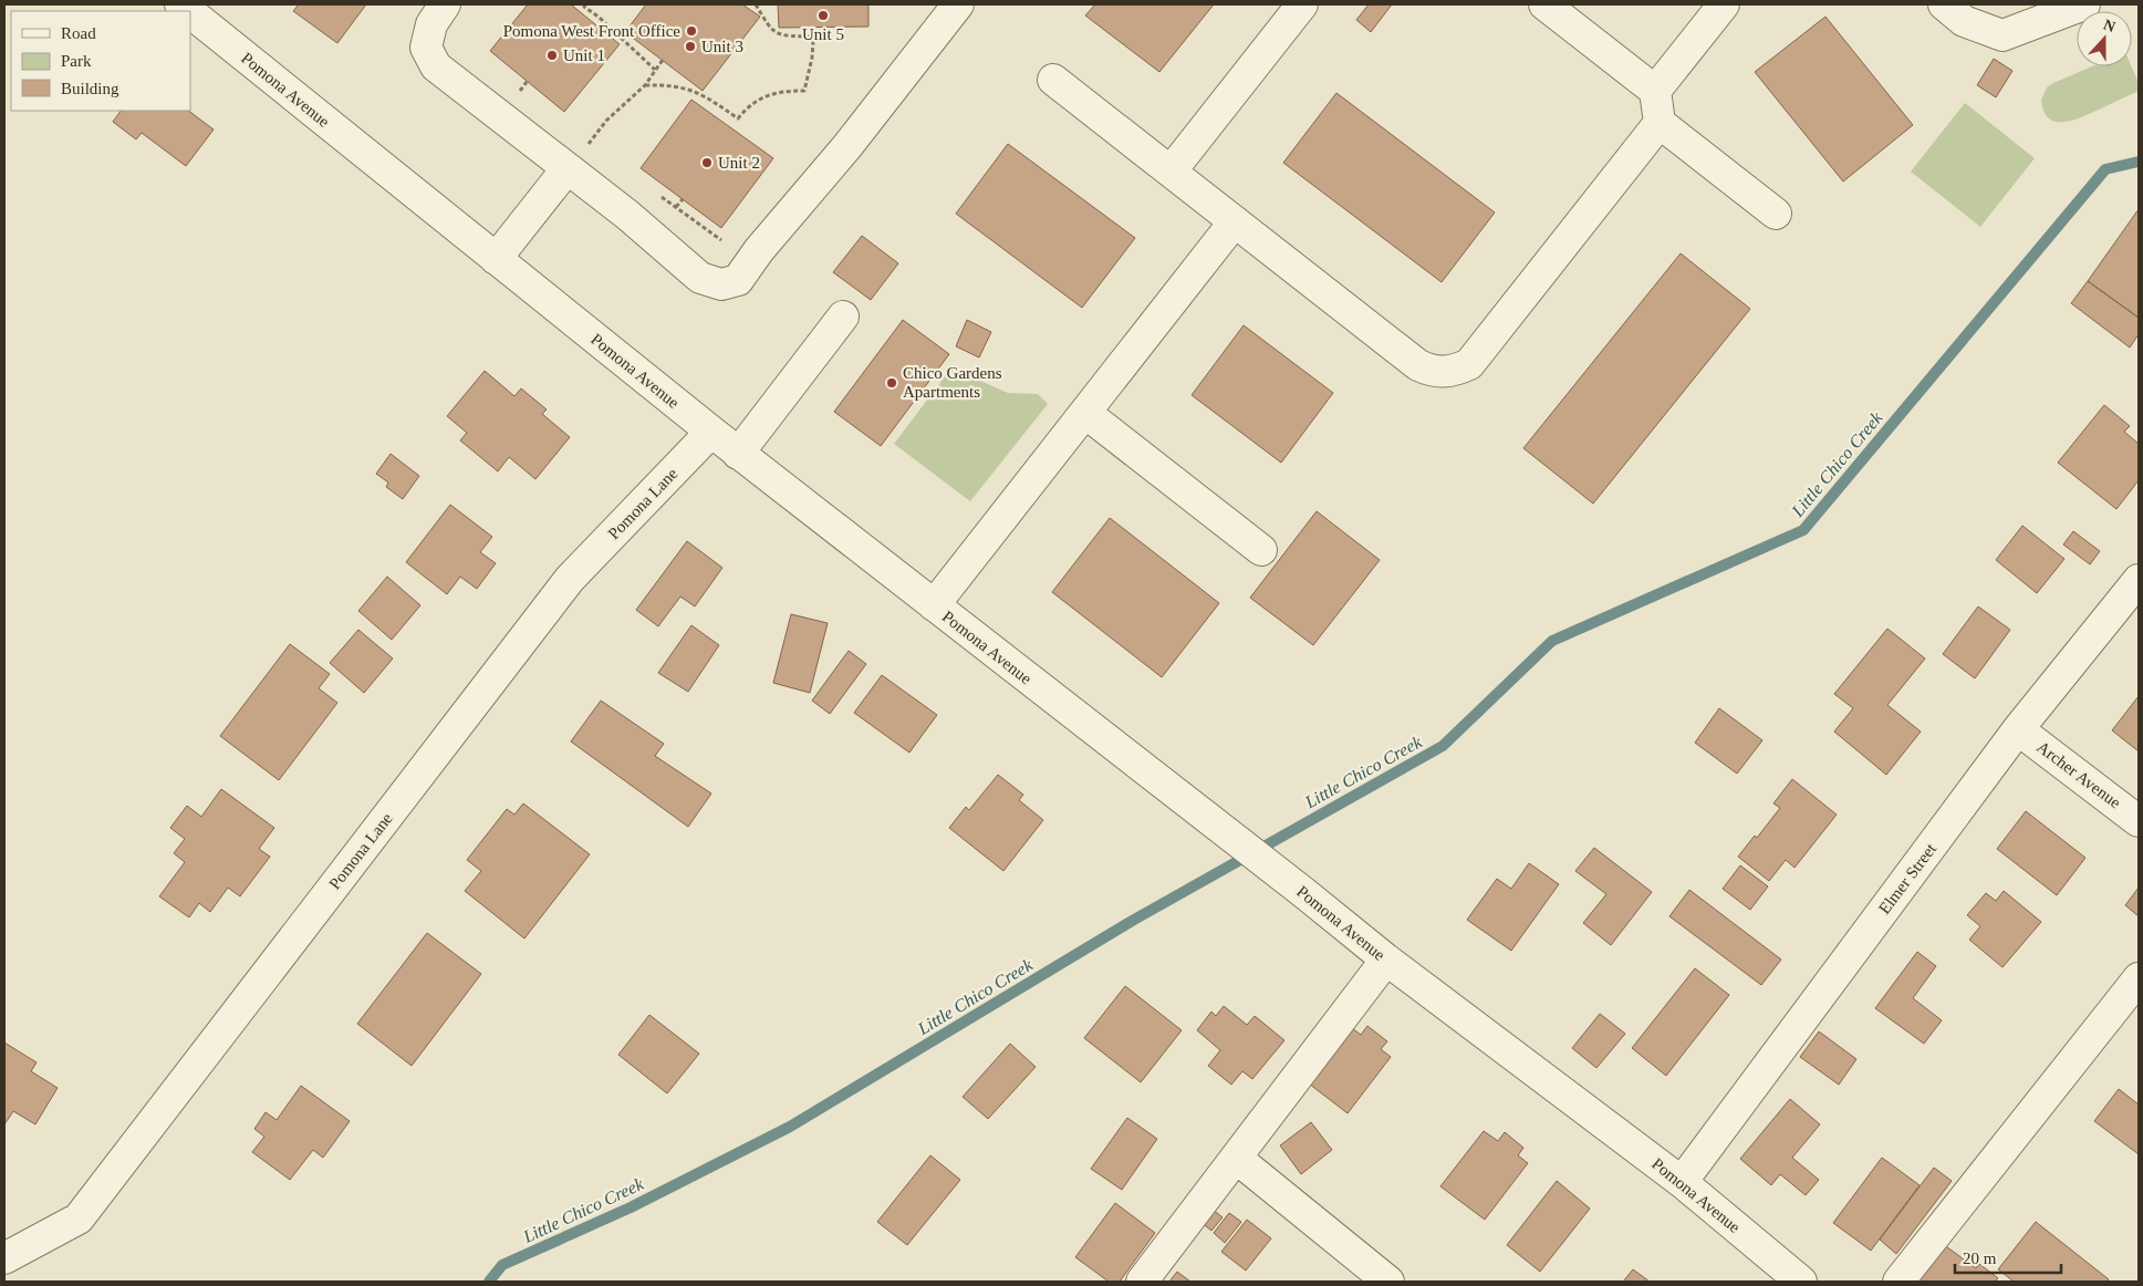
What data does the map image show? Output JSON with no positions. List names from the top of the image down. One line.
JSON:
{"streets":{"street":["Pomona Avenue","Pomona Lane","Archer Avenue","Elmer Street"]},"crossings":[["Pomona Avenue","Pomona Lane"],["Pomona Avenue","Elmer Street"],["Archer Avenue","Elmer Street"]],"water":["Little Chico Creek"],"places":["Unit 5","Pomona West Front Office","Unit 3","Unit 1","Unit 2","Chico Gardens Apartments"],"legend":["Road","Park","Building"],"scale_bar":"20 m","north":"top"}
